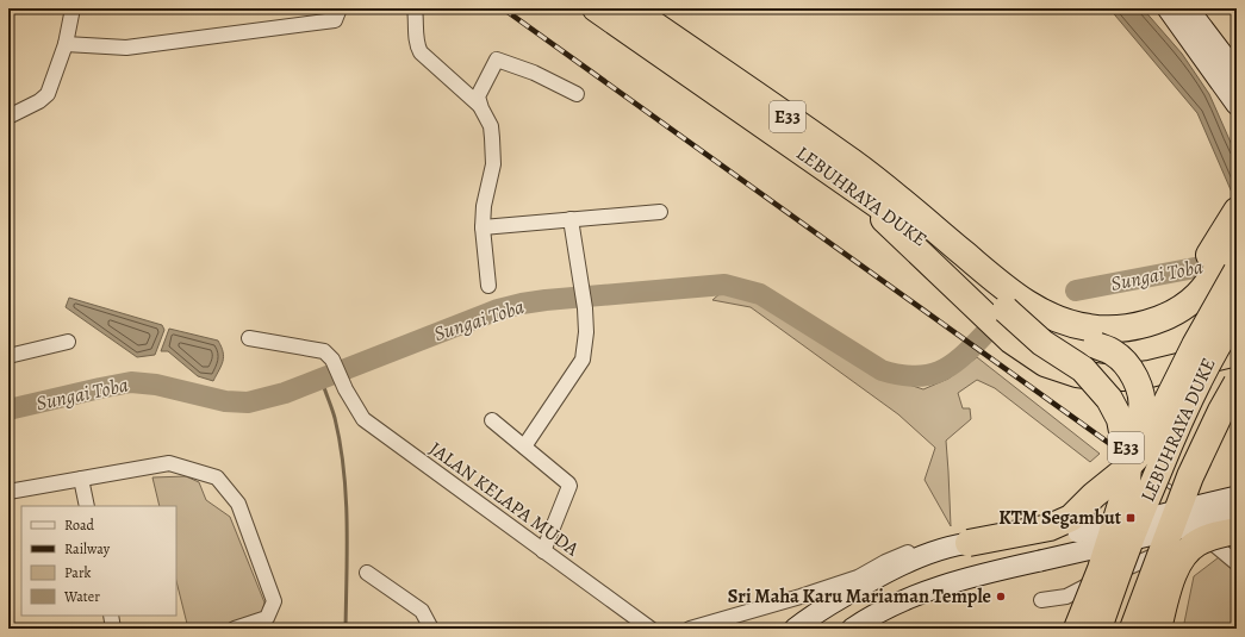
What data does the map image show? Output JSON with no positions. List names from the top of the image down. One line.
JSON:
{"streets":{"highway":["E33","LEBUHRAYA DUKE"],"street":["JALAN KELAPA MUDA"]},"crossings":[["E33","LEBUHRAYA DUKE"]],"water":["Sungai Toba"],"places":{"transit":["KTM Segambut"],"other":["Sri Maha Karu Mariaman Temple"]},"legend":["Road","Railway","Park","Water"]}
